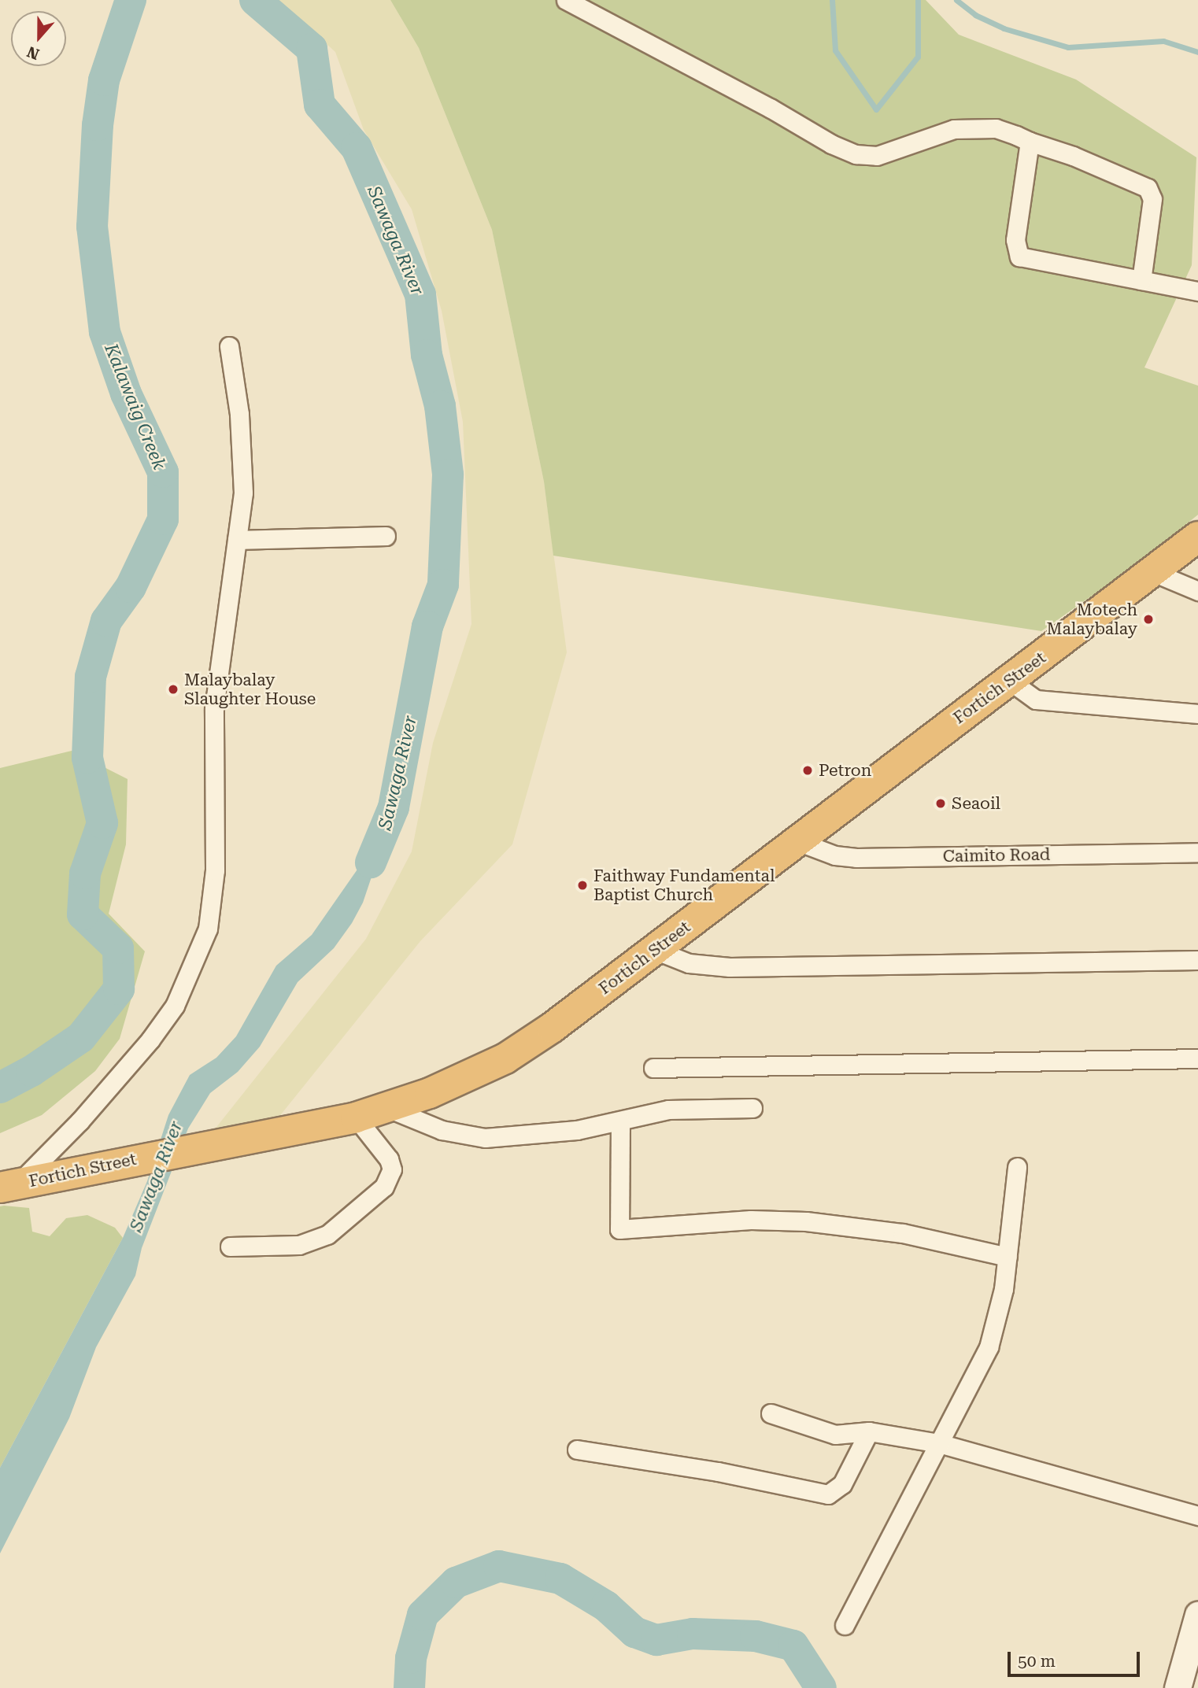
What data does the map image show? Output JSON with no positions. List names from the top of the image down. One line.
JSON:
{"streets":{"highway":["Fortich Street"],"street":["Caimito Road"]},"crossings":[["Fortich Street","Caimito Road"]],"water":["Sawaga River","Kalawaig Creek"],"places":["Motech Malaybalay","Malaybalay Slaughter House","Petron","Seaoil","Faithway Fundamental Baptist Church"],"scale_bar":"50 m","north":"bottom"}
